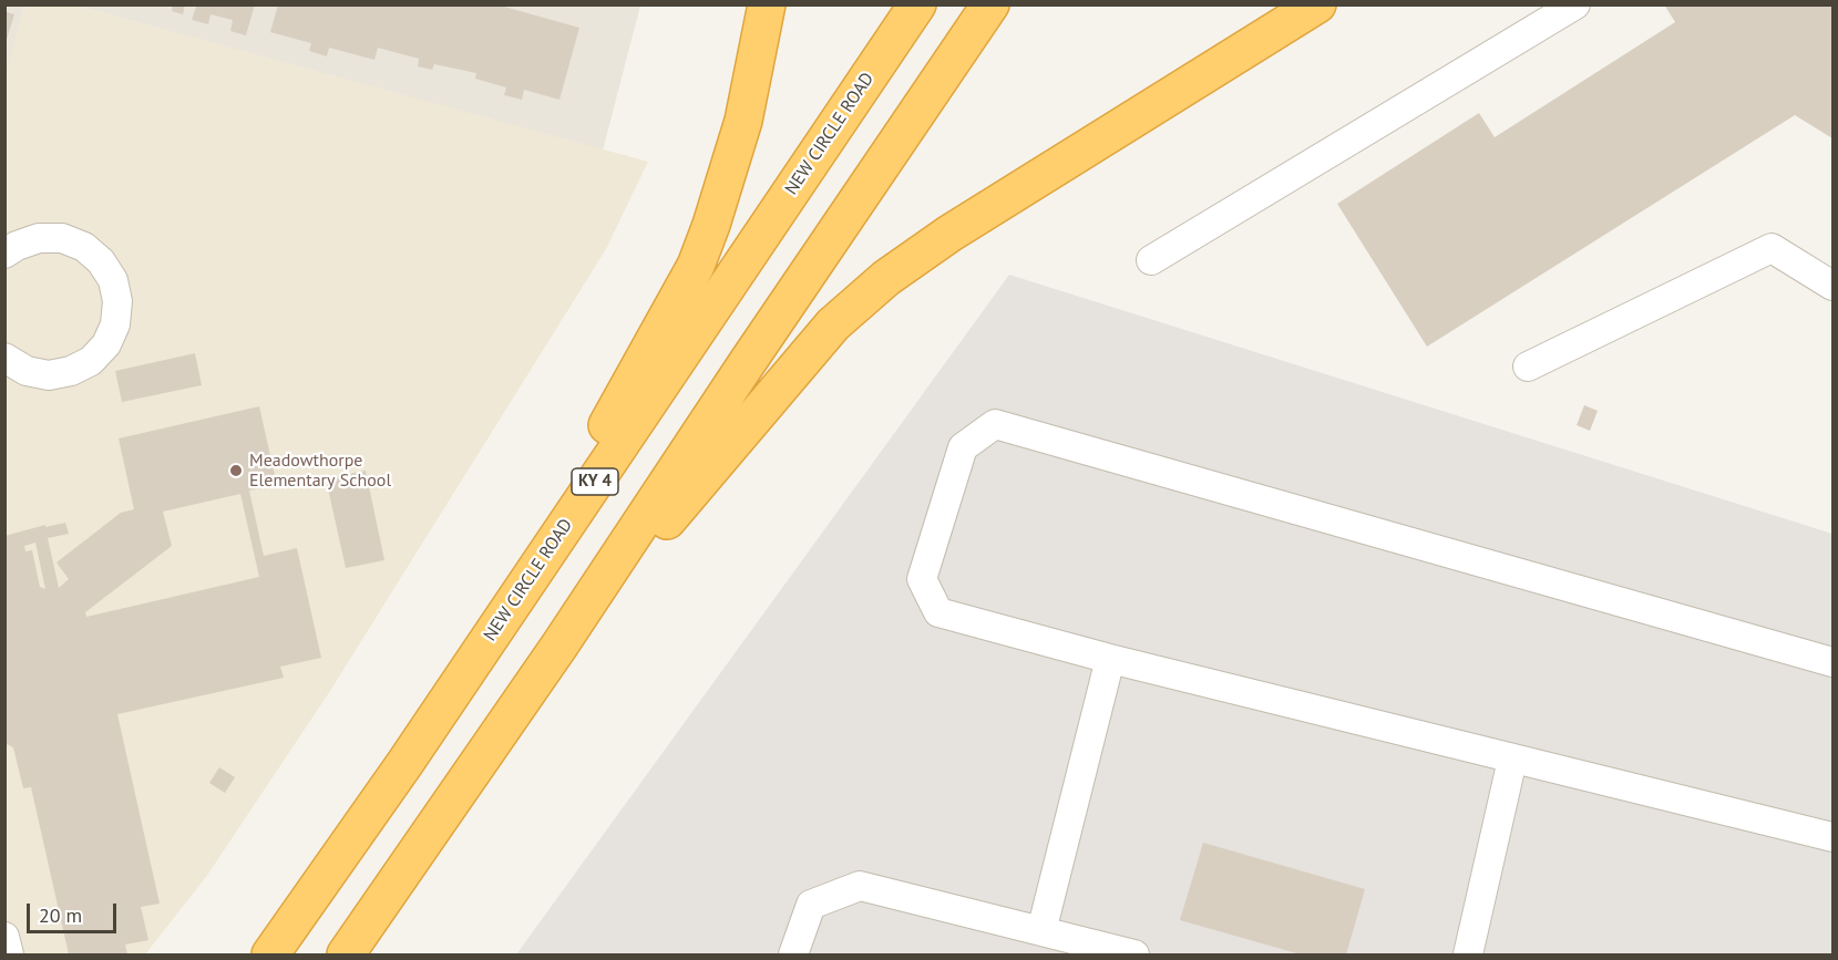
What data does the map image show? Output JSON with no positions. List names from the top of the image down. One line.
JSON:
{"streets":{"highway":["NEW CIRCLE ROAD","KY 4"]},"places":["Meadowthorpe Elementary School"],"scale_bar":"20 m"}
